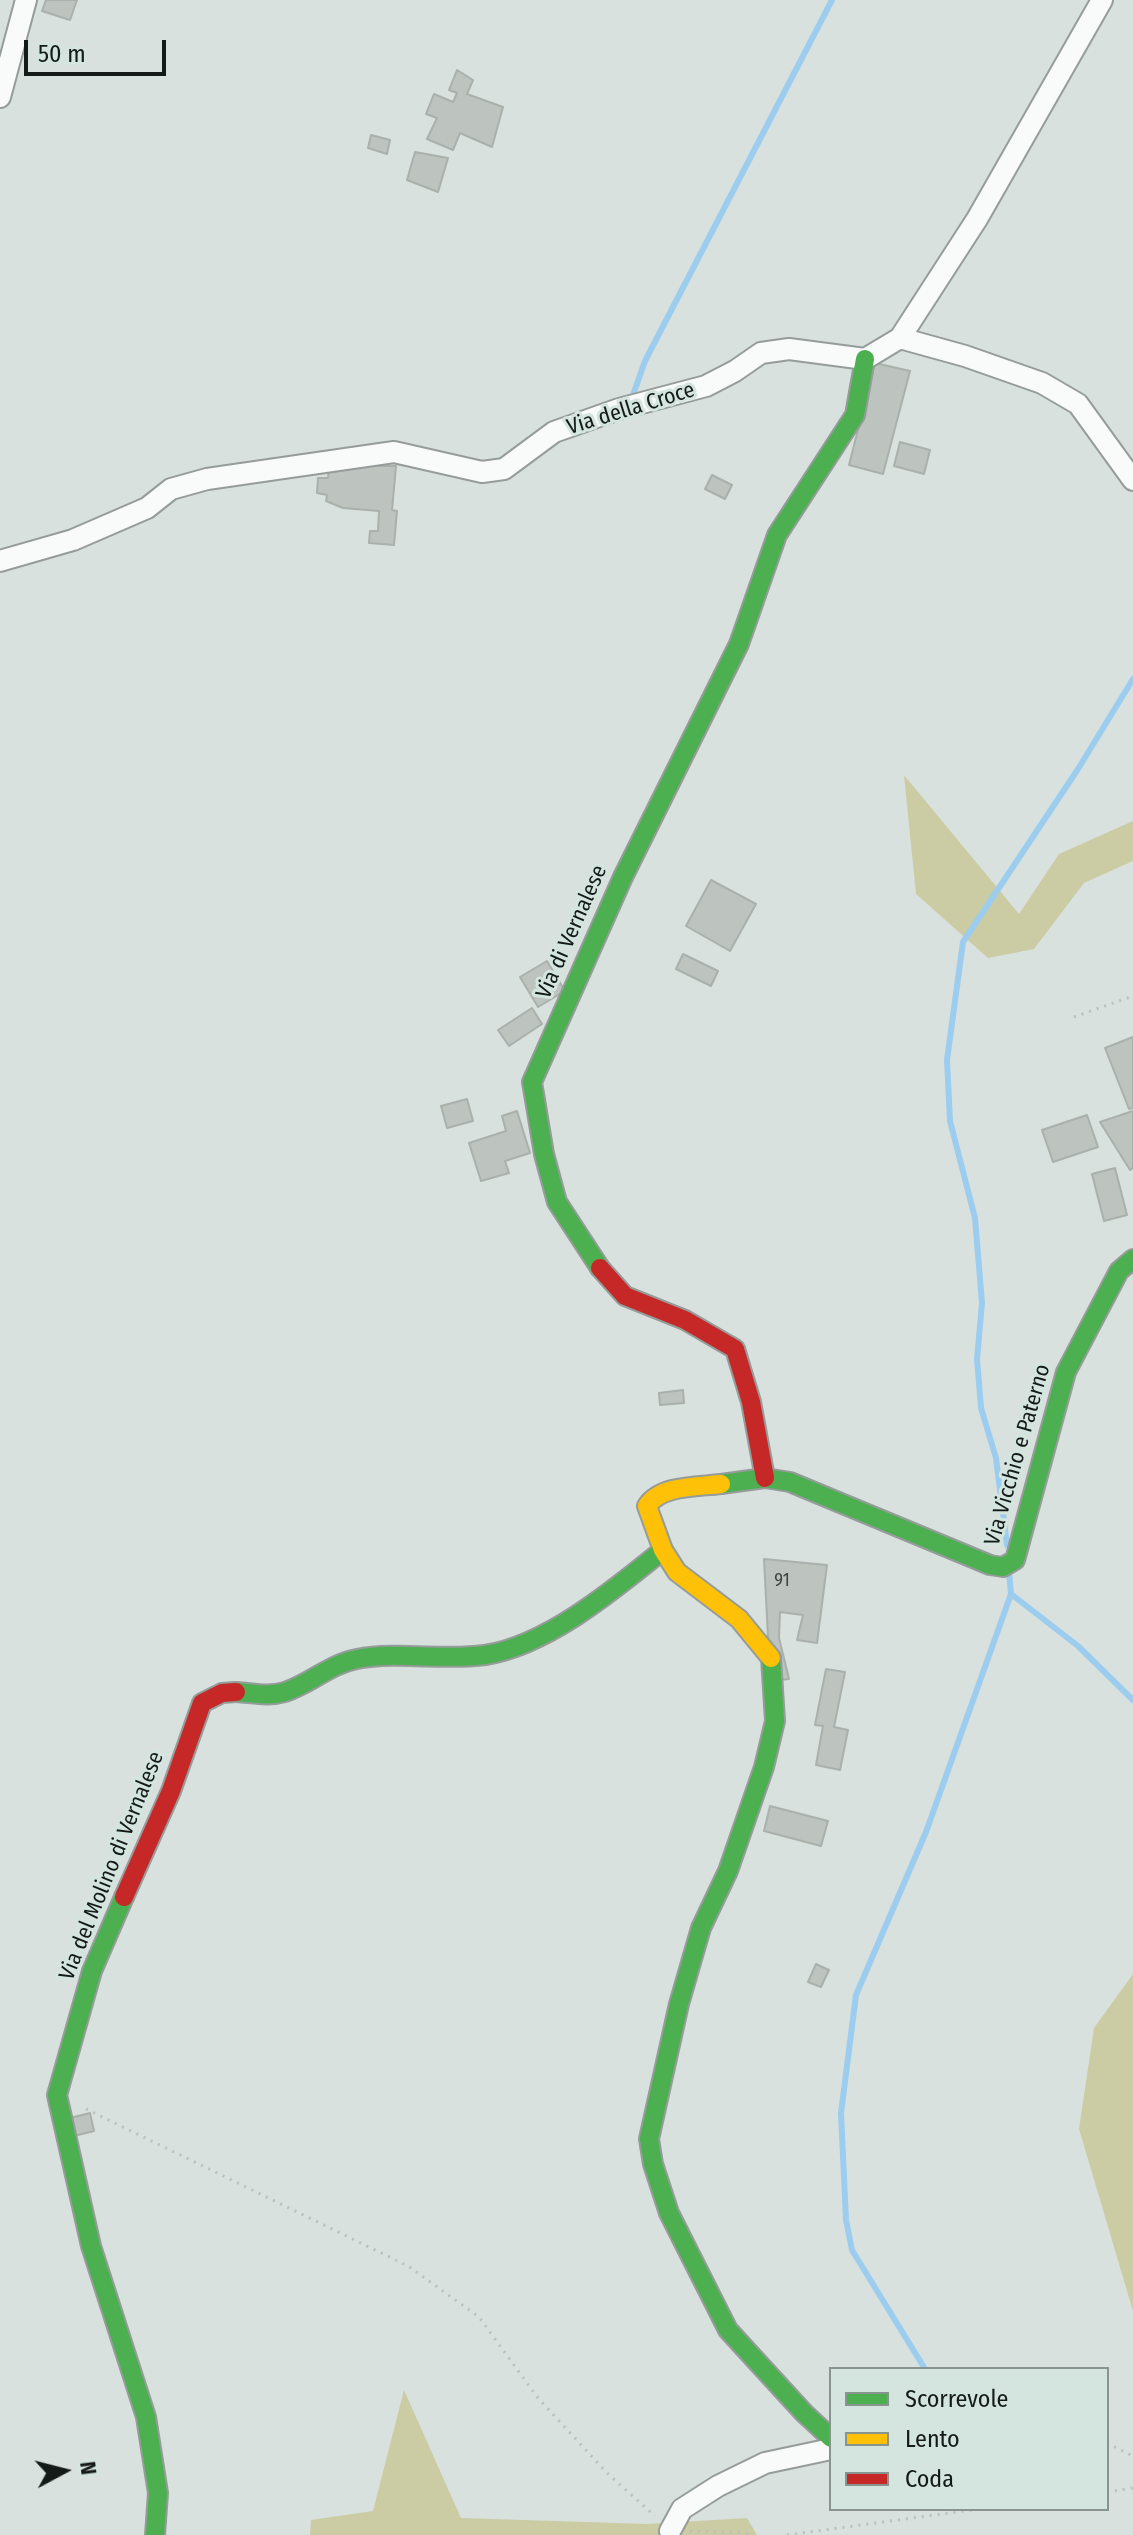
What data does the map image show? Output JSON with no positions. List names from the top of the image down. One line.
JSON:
{"streets":{"street":["Via della Croce","Via di Vernalese","Via Vicchio e Paterno","Via del Molino di Vernalese"]},"crossings":[["Via della Croce","Via di Vernalese"],["Via di Vernalese","Via Vicchio e Paterno"]],"house_numbers":["91"],"legend":["Scorrevole","Lento","Coda"],"scale_bar":"50 m","north":"right"}
